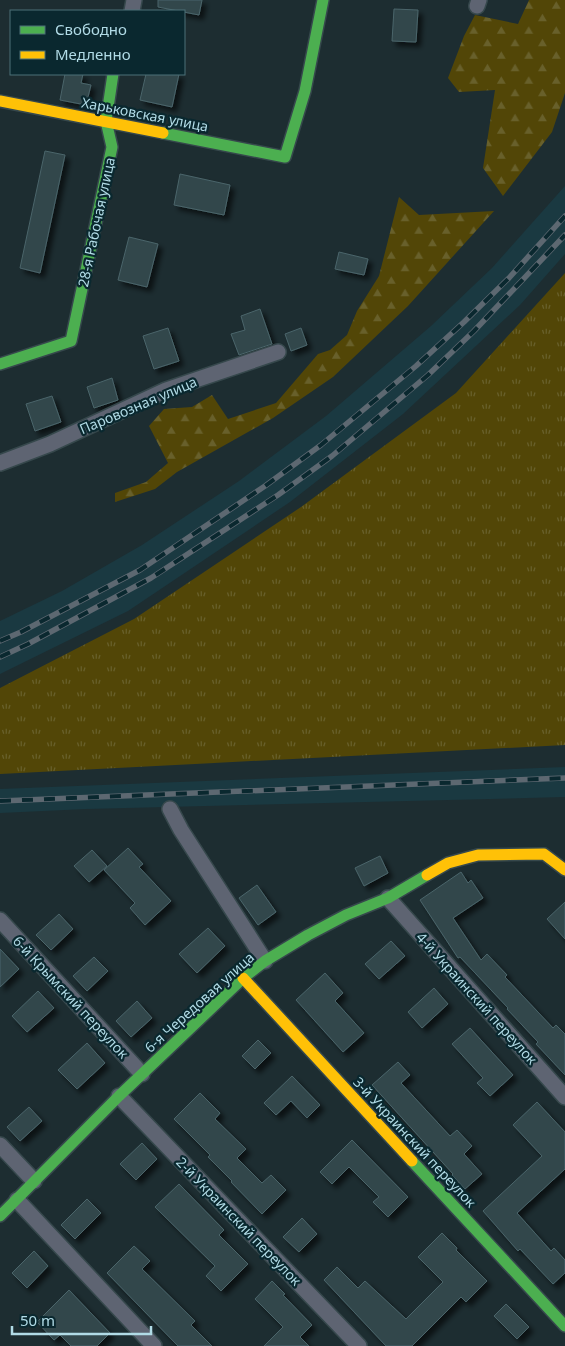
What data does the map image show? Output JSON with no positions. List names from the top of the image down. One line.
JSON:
{"streets":{"street":["Харьковская улица","28-я Рабочая улица","Паровозная улица","6-й Крымский переулок","4-й Украинский переулок","6-я Чередовая улица","3-й Украинский переулок","2-й Украинский переулок"]},"crossings":[["Харьковская улица","28-я Рабочая улица"],["6-й Крымский переулок","6-я Чередовая улица"],["4-й Украинский переулок","6-я Чередовая улица"],["6-я Чередовая улица","3-й Украинский переулок"],["6-я Чередовая улица","2-й Украинский переулок"]],"legend":["Свободно","Медленно"],"scale_bar":"50 m"}
